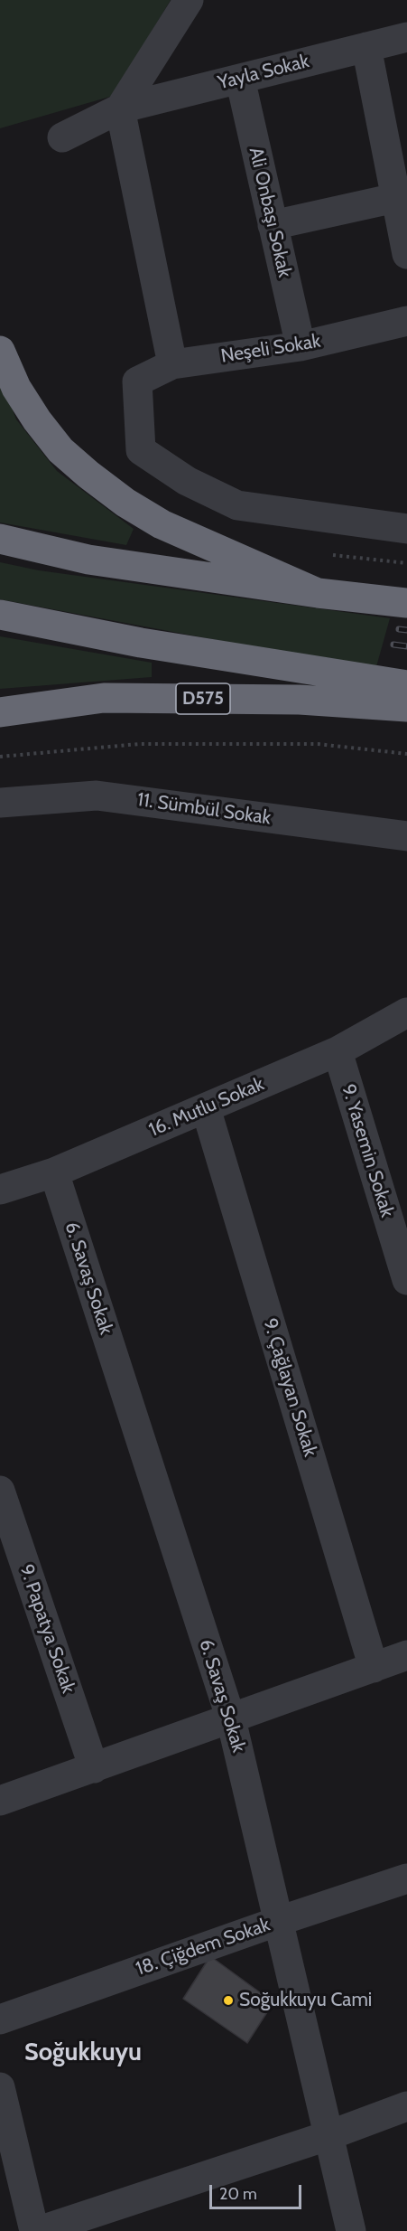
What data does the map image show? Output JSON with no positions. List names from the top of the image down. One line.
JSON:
{"streets":{"highway":["D575"],"street":["Yayla Sokak","Ali Onbaşı Sokak","Neşeli Sokak","11. Sümbül Sokak","16. Mutlu Sokak","9. Yasemin Sokak","6. Savaş Sokak","9. Çağlayan Sokak","9. Papatya Sokak","18. Çiğdem Sokak"]},"crossings":[["Yayla Sokak","Ali Onbaşı Sokak"],["Ali Onbaşı Sokak","Neşeli Sokak"],["16. Mutlu Sokak","9. Yasemin Sokak"],["16. Mutlu Sokak","6. Savaş Sokak"],["16. Mutlu Sokak","9. Çağlayan Sokak"],["6. Savaş Sokak","18. Çiğdem Sokak"]],"districts":["Soğukkuyu"],"places":["Soğukkuyu Cami"],"scale_bar":"20 m"}
